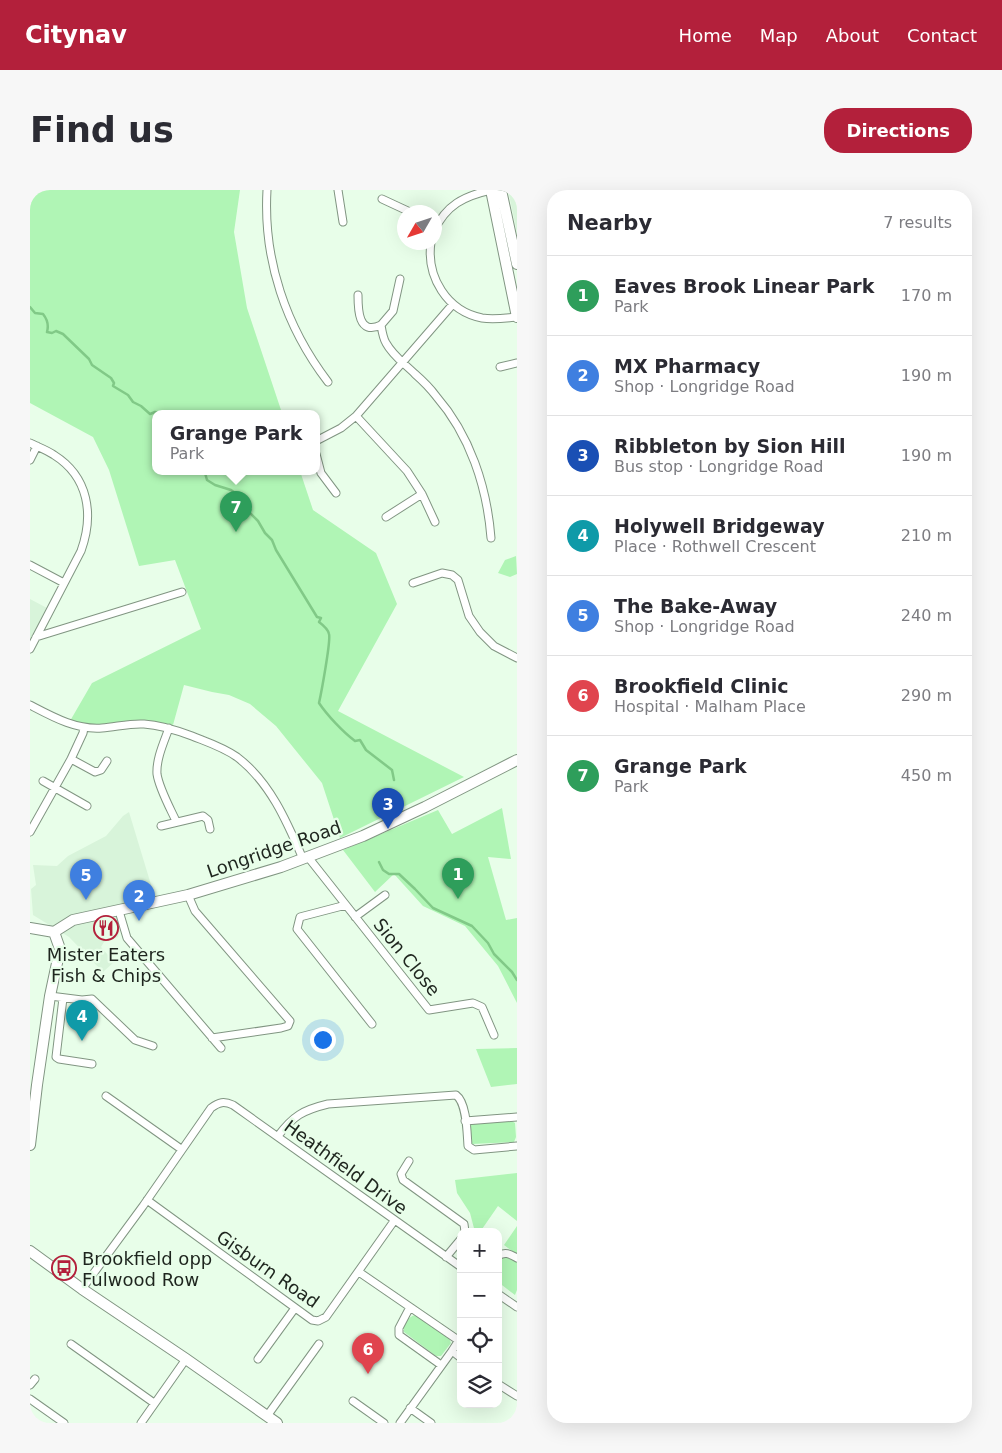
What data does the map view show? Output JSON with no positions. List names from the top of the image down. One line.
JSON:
{"streets":{"street":["Longridge Road","Sion Close","Heathfield Drive","Gisburn Road"]},"crossings":[["Longridge Road","Sion Close"],["Heathfield Drive","Gisburn Road"]],"places":{"restaurant":["Mister Eaters Fish & Chips"],"bus stop":["Brookfield opp Fulwood Row"]},"north":"bottom left","page":{"header":"Citynav","nav":["Home","Map","About","Contact"],"buttons":"Directions","title":"Find us","heading":["Nearby","7 results"],"list":[{"mark":"1","name":"Eaves Brook Linear Park","note":"Park","value":"170 m"},{"mark":"2","name":"MX Pharmacy","note":"Shop · Longridge Road","value":"190 m"},{"mark":"3","name":"Ribbleton by Sion Hill","note":"Bus stop · Longridge Road","value":"190 m"},{"mark":"4","name":"Holywell Bridgeway","note":"Place · Rothwell Crescent","value":"210 m"},{"mark":"5","name":"The Bake-Away","note":"Shop · Longridge Road","value":"240 m"},{"mark":"6","name":"Brookfield Clinic","note":"Hospital · Malham Place","value":"290 m"},{"mark":"7","name":"Grange Park","note":"Park","value":"450 m"}],"popup":["Grange Park","Park"],"pins":["7","3","1","5","2","4","6"],"map_buttons":["+","−"]}}
